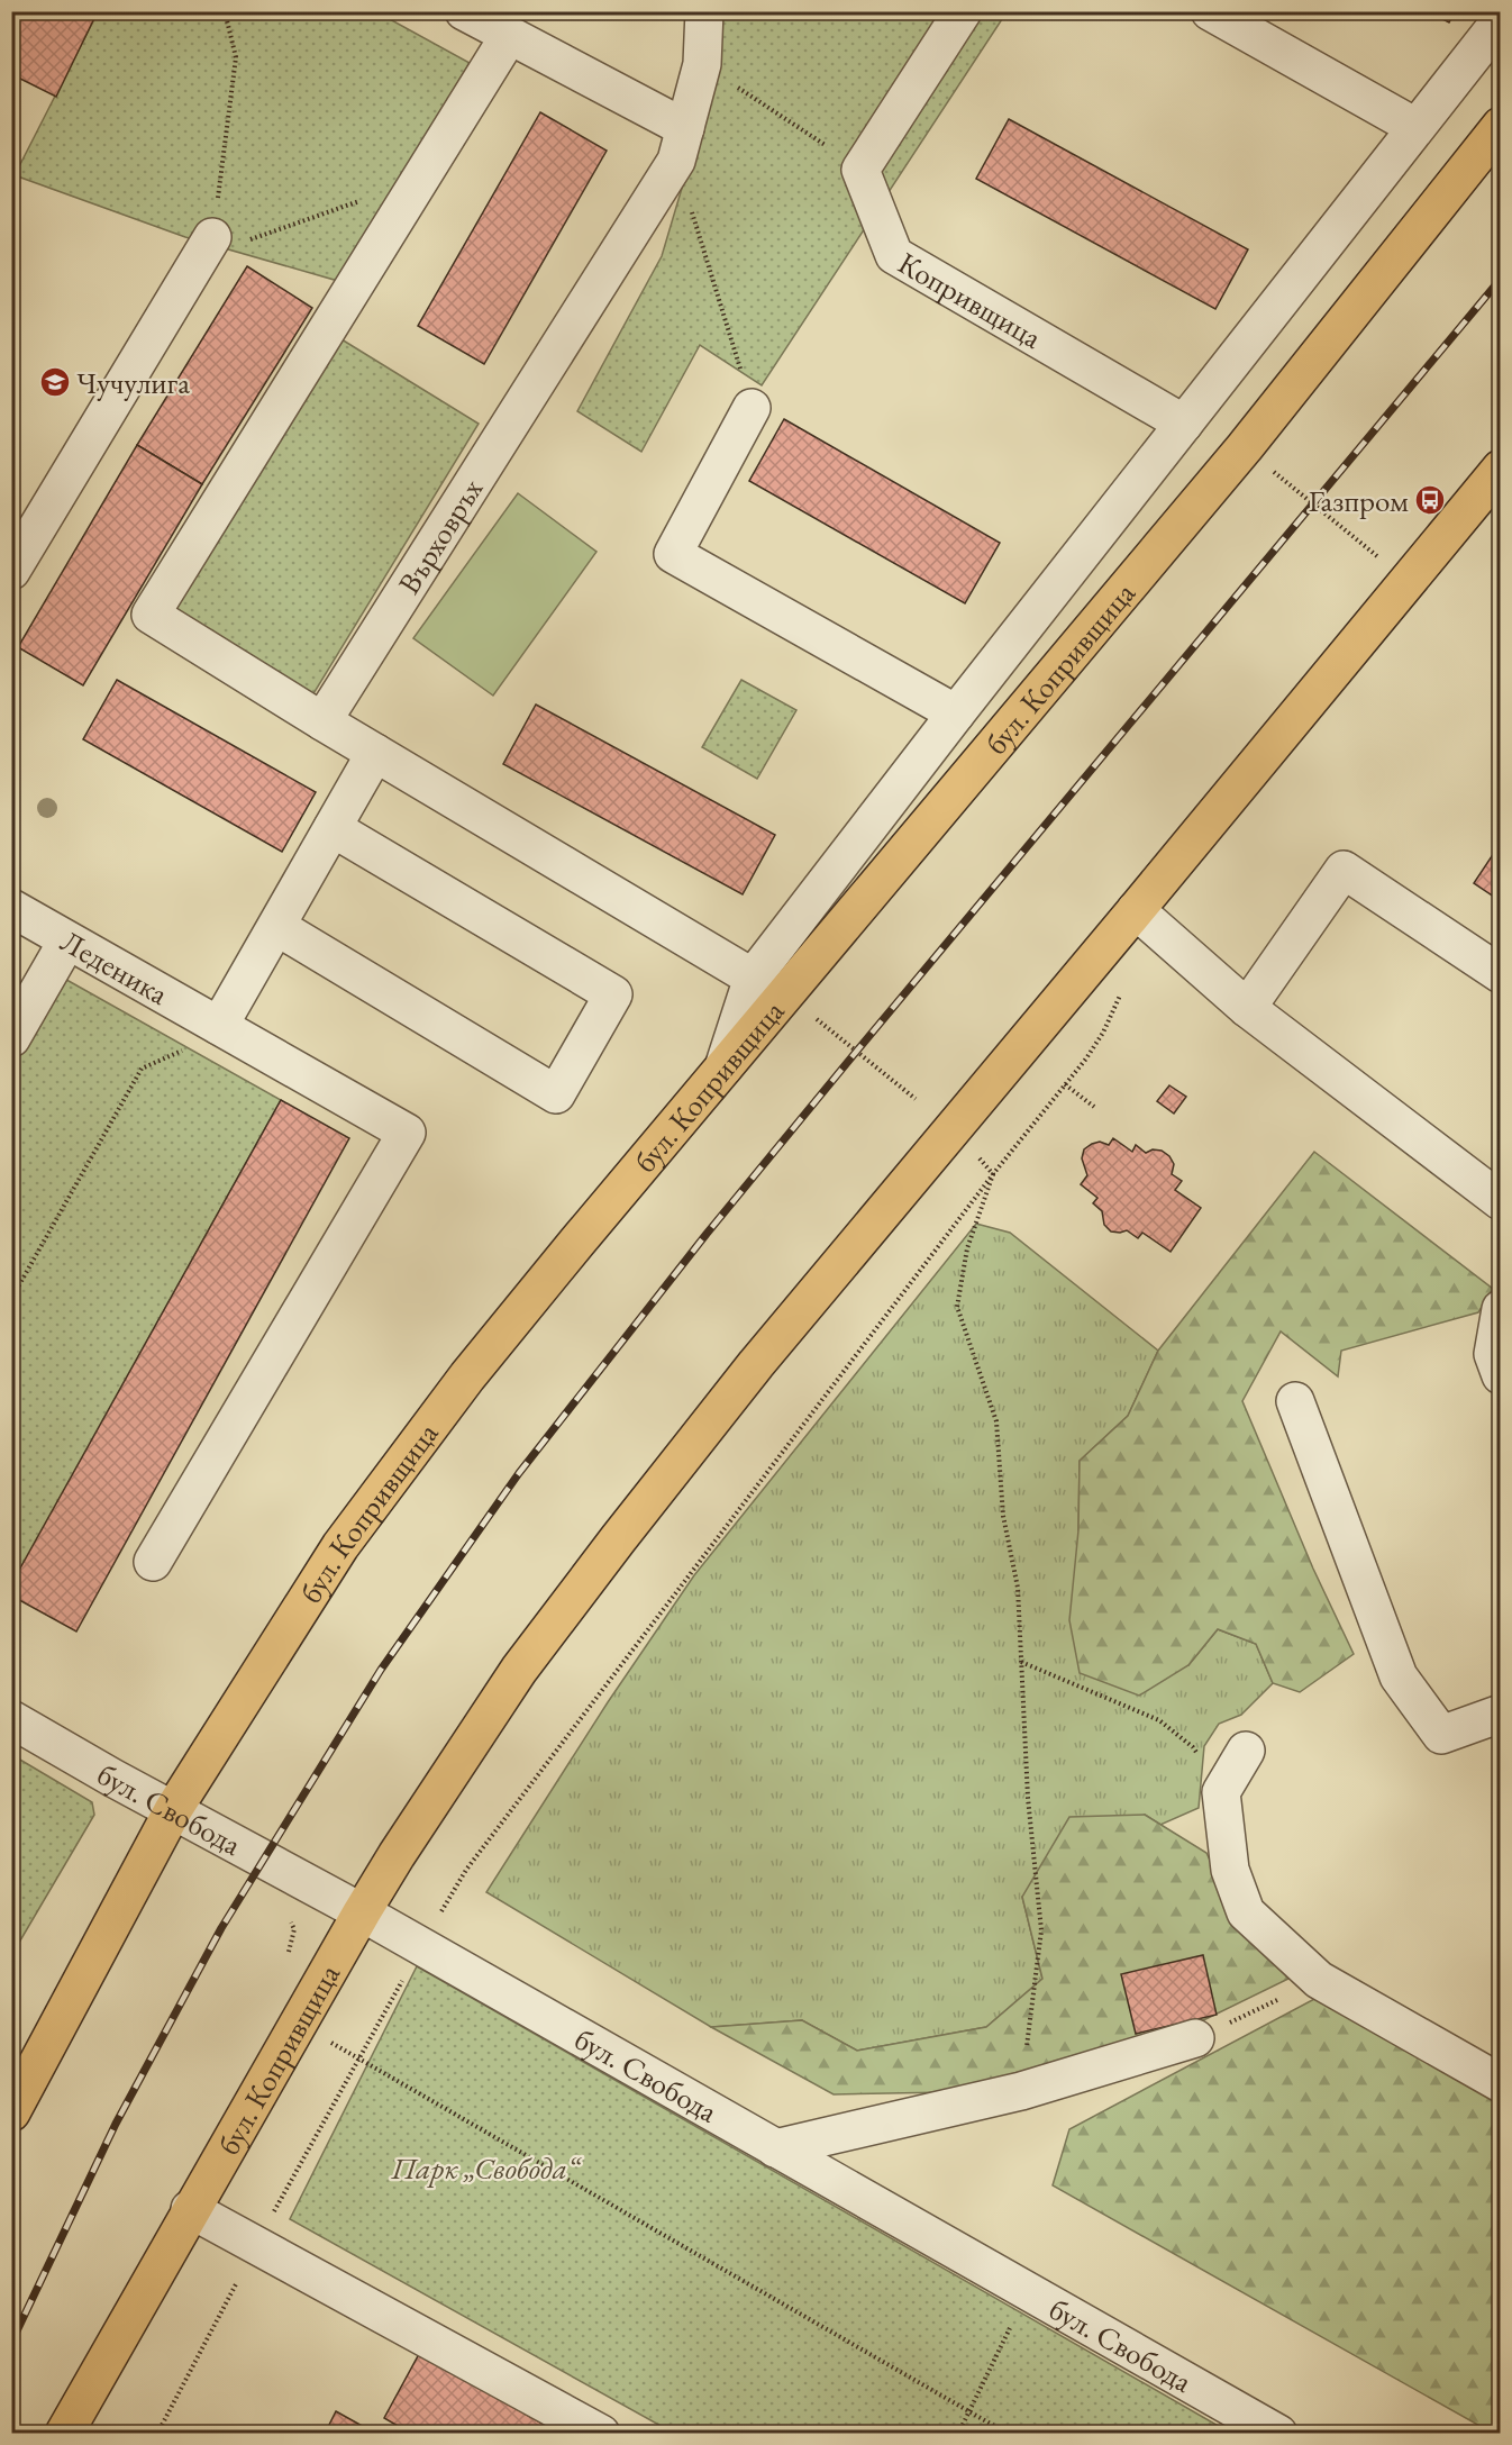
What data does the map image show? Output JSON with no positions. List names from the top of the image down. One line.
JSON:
{"streets":{"main road":["бул. Копривщица"],"street":["Копривщица","Върховръх","Леденика","бул. Свобода"]},"crossings":[["бул. Копривщица","бул. Свобода"]],"parks":["Парк „Свобода“"],"places":{"school or university":["Чучулига"],"bus stop":["Газпром"]}}
